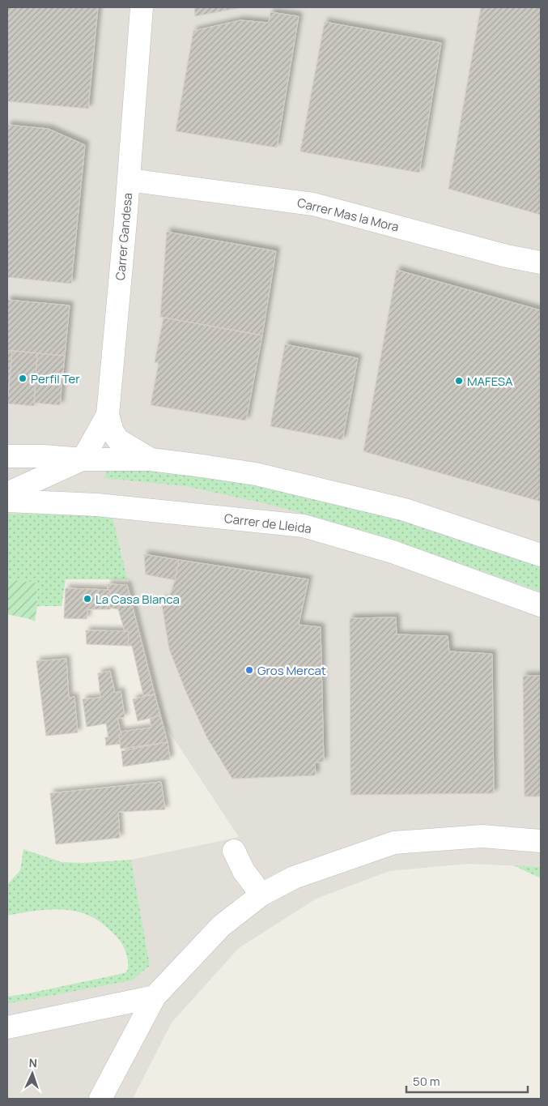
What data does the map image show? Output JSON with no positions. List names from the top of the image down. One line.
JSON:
{"streets":{"street":["Carrer Mas la Mora","Carrer Gandesa","Carrer de Lleida"]},"crossings":[["Carrer Mas la Mora","Carrer Gandesa"]],"places":["Perfil Ter","MAFESA","La Casa Blanca","Gros Mercat"],"scale_bar":"50 m","north":"top"}
